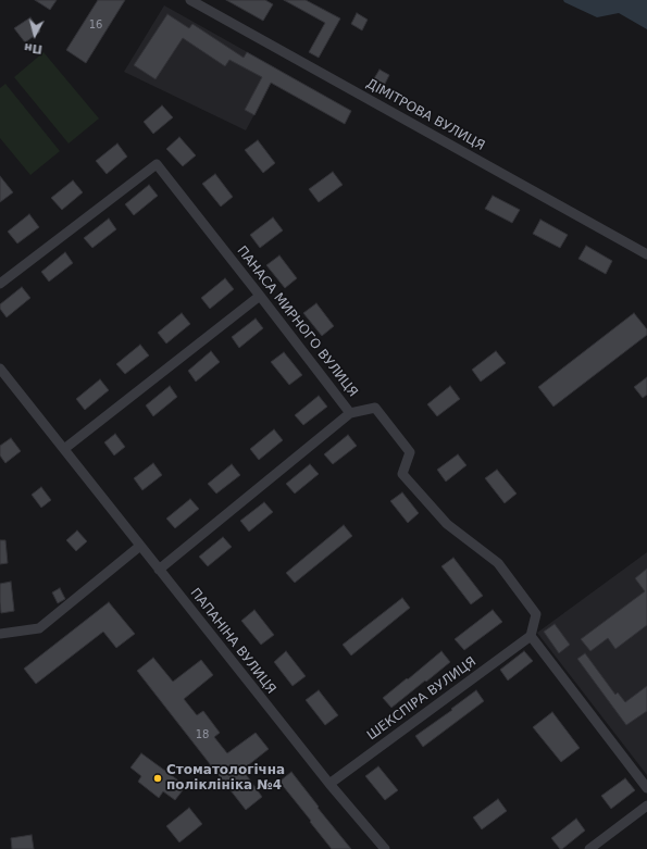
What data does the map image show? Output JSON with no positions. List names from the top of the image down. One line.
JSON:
{"streets":{"street":["ДІМІТРОВА ВУЛИЦЯ","ПАНАСА МИРНОГО ВУЛИЦЯ","ПАПАНІНА ВУЛИЦЯ","ШЕКСПІРА ВУЛИЦЯ"]},"crossings":[["ПАНАСА МИРНОГО ВУЛИЦЯ","ШЕКСПІРА ВУЛИЦЯ"],["ПАПАНІНА ВУЛИЦЯ","ШЕКСПІРА ВУЛИЦЯ"]],"places":["Стоматологічна поліклініка №4"],"house_numbers":["16","18"],"north":"bottom"}
